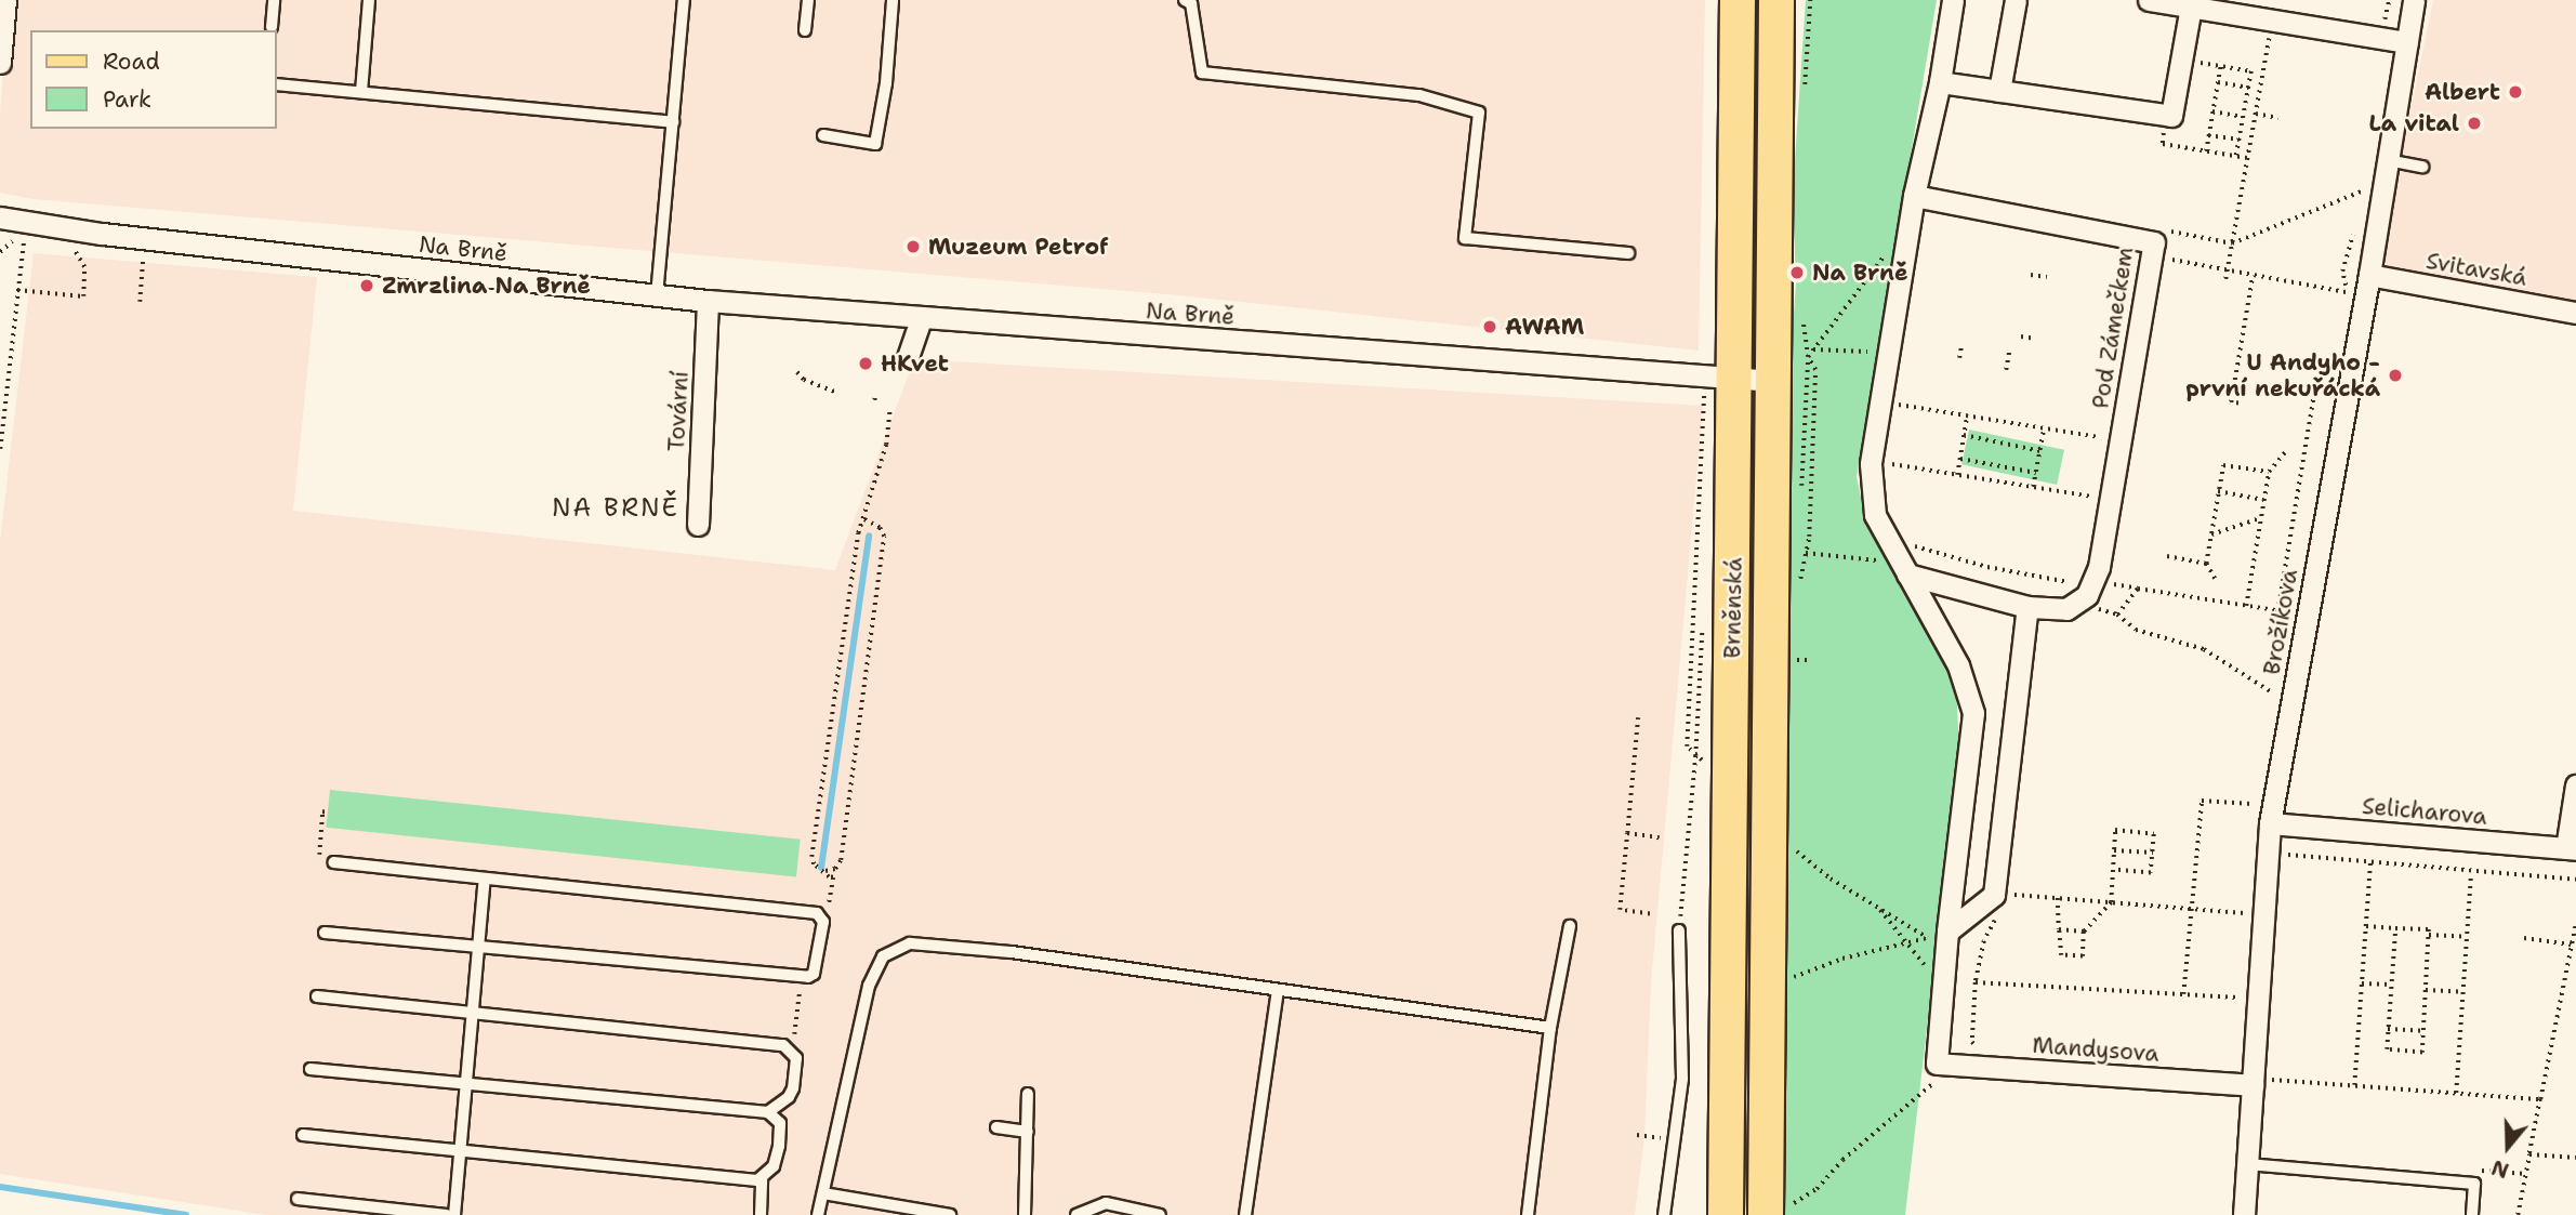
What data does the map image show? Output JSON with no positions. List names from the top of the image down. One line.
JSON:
{"streets":{"main road":["Brněnská"],"street":["Na Brně","Svitavská","Pod Zámečkem","Tovární","Brožíkova","Selicharova","Mandysova"]},"crossings":[["Na Brně","Tovární"],["Na Brně","Brněnská"],["Svitavská","Brožíkova"],["Brožíkova","Selicharova"],["Brožíkova","Mandysova"]],"districts":["NA BRNĚ"],"places":["Albert","La vital","Muzeum Petrof","Na Brně","Zmrzlina Na Brně","AWAM","HKvet","U Andyho - první nekuřácká"],"legend":["Road","Park"],"north":"bottom"}
